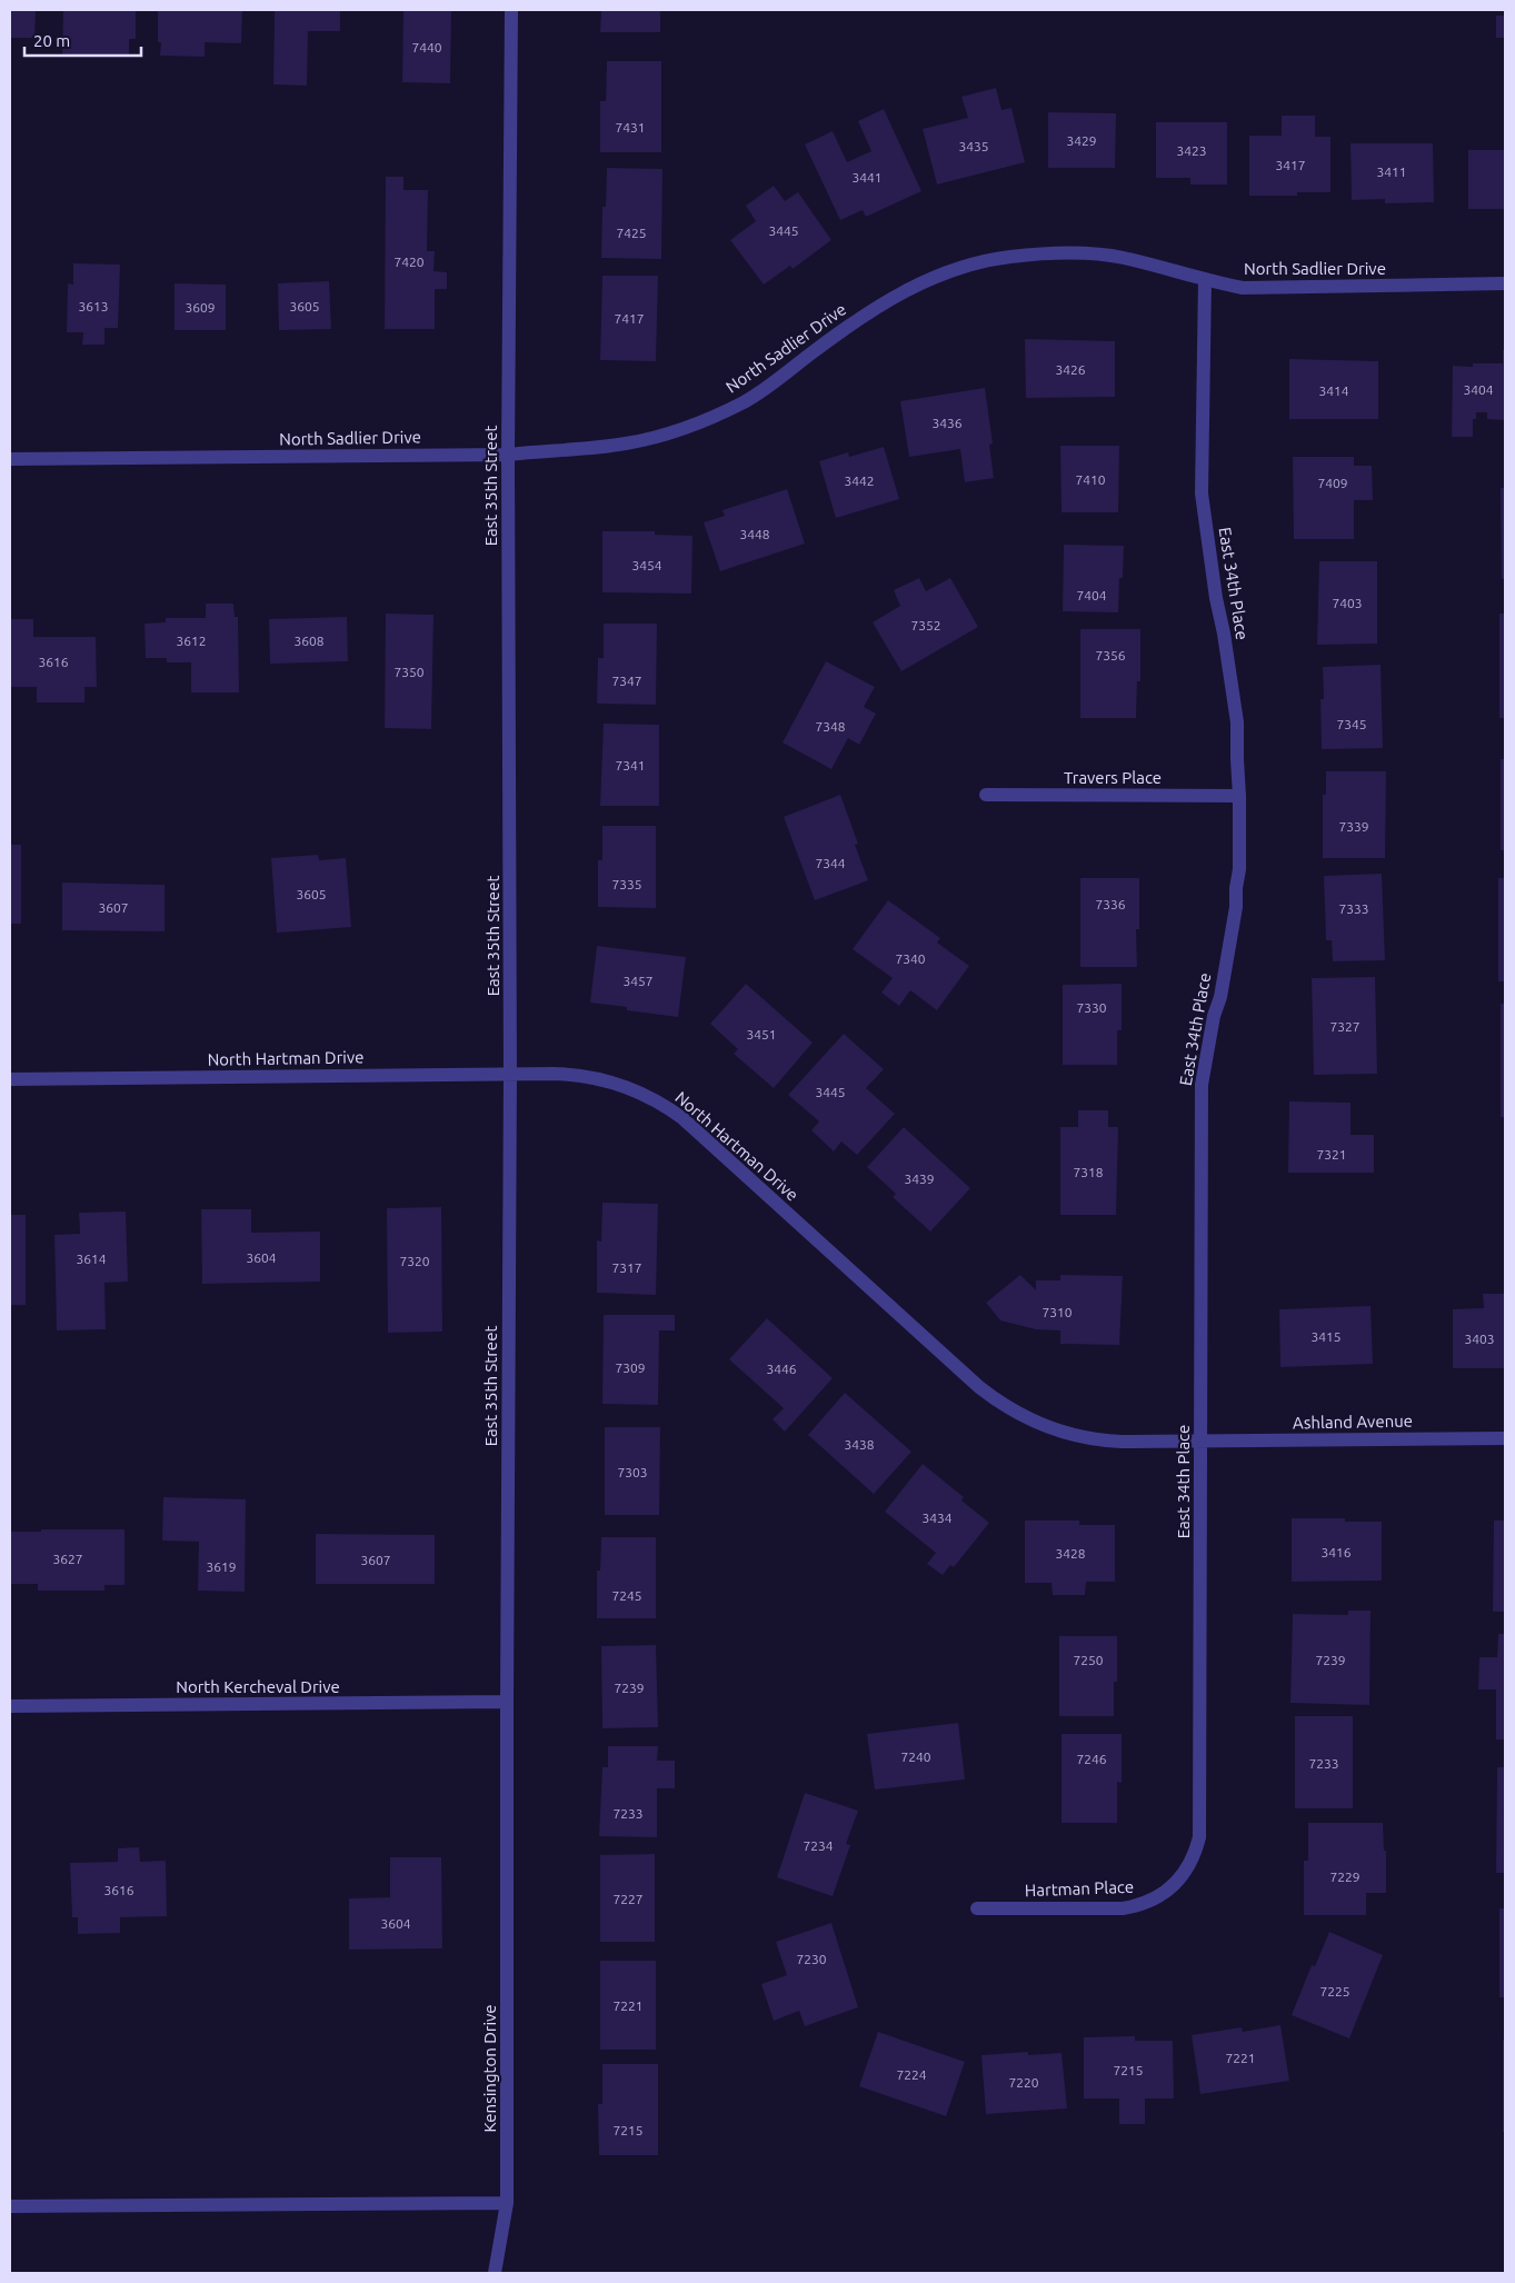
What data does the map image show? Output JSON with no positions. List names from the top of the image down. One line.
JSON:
{"streets":{"street":["North Sadlier Drive","East 35th Street","East 34th Place","Travers Place","North Hartman Drive","Ashland Avenue","North Kercheval Drive","Hartman Place","Kensington Drive"]},"crossings":[["North Sadlier Drive","East 35th Street"],["North Sadlier Drive","East 34th Place"],["East 35th Street","North Hartman Drive"],["East 35th Street","North Kercheval Drive"],["East 35th Street","Kensington Drive"],["East 34th Place","Travers Place"],["East 34th Place","North Hartman Drive"],["East 34th Place","Ashland Avenue"],["East 34th Place","Hartman Place"],["North Hartman Drive","Ashland Avenue"]],"house_numbers":["7440","7431","3429","3435","3423","3417","3411","3441","3445","7425","7420","3613","3605","3609","7417","3426","3404","3414","3436","7410","3442","7409","3448","3454","7404","7403","7352","3612","3608","7356","3616","7350","7347","7345","7348","7341","7339","7344","7335","3605","7336","3607","7333","7340","3457","7330","7327","3451","3445","7321","7318","3439","3604","3614","7320","7317","7310","3415","3403","7309","3446","3438","7303","3434","3416","3428","3627","3607","3619","7245","7250","7239","7239","7240","7246","7233","7233","7234","7229","3616","7227","3604","7230","7225","7221","7221","7215","7224","7220","7215"],"scale_bar":"20 m"}
